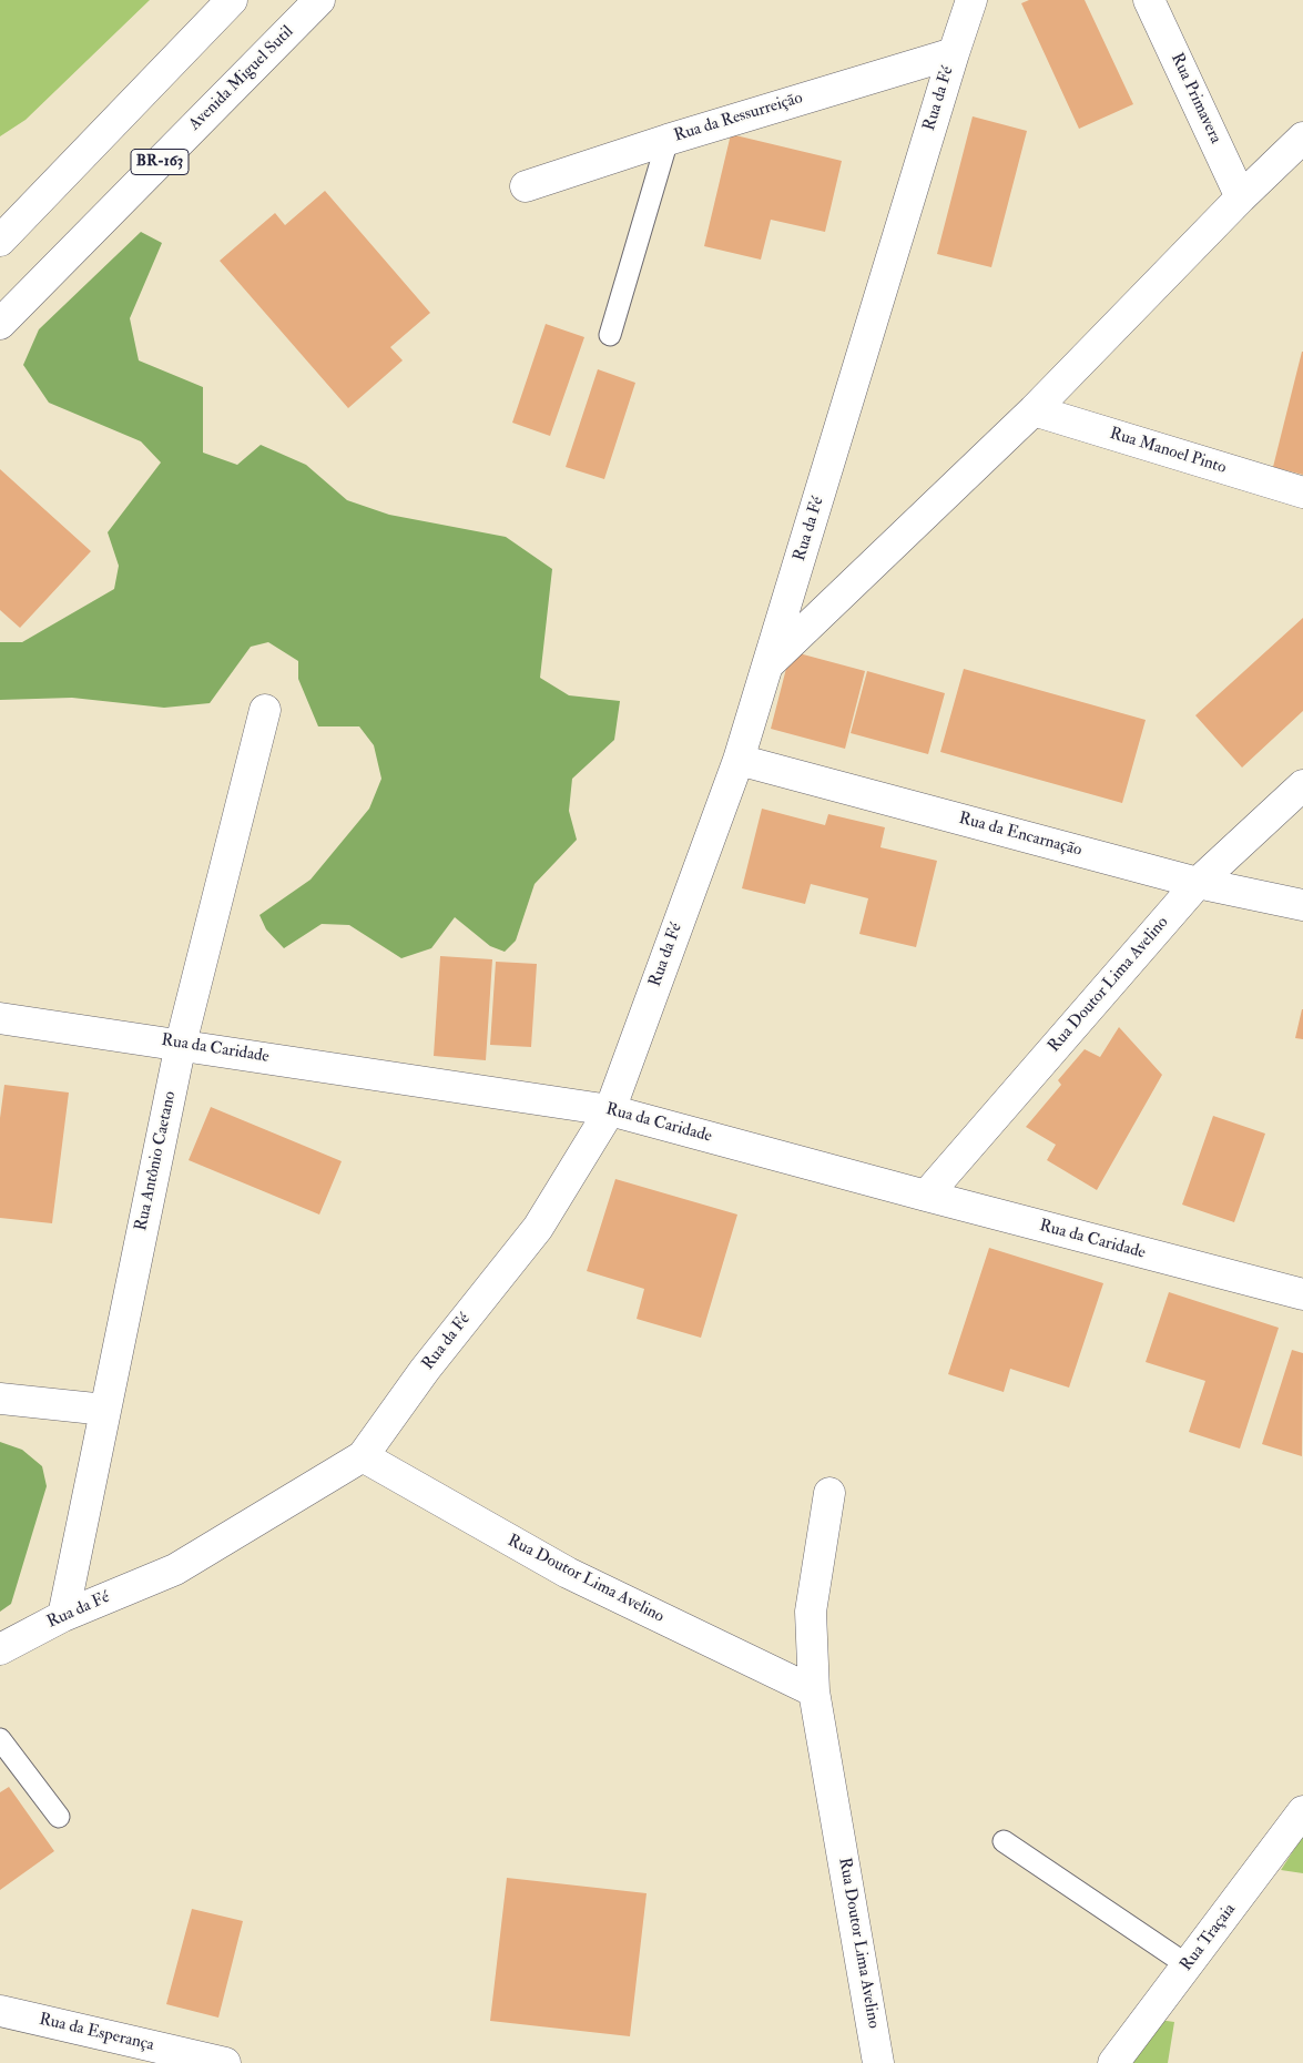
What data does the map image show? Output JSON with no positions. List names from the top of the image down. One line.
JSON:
{"streets":{"main road":["Avenida Miguel Sutil","Rua da Fé","Rua Primavera","Rua da Ressurreição","BR-163","Rua Manoel Pinto","Rua da Encarnação","Rua Doutor Lima Avelino","Rua da Caridade","Rua Antônio Caetano","Rua Traçaia","Rua da Esperança"]},"crossings":[["Rua da Fé","Rua da Ressurreição"],["Rua da Fé","Rua da Encarnação"],["Rua da Fé","Rua Doutor Lima Avelino"],["Rua da Fé","Rua da Caridade"],["Rua da Fé","Rua Antônio Caetano"],["Rua da Encarnação","Rua Doutor Lima Avelino"],["Rua Doutor Lima Avelino","Rua da Caridade"],["Rua da Caridade","Rua Antônio Caetano"]]}
